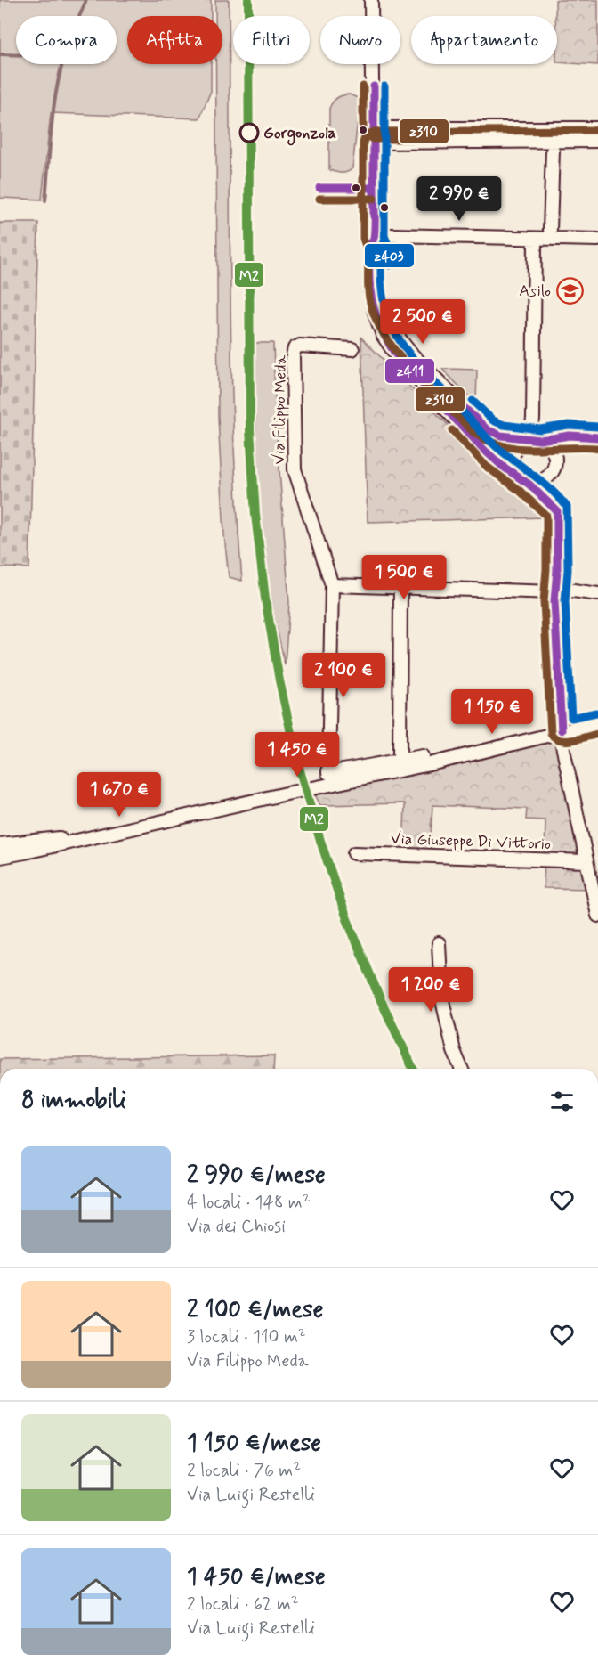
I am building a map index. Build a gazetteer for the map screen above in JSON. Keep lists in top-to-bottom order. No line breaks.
{"streets":{"street":["Via Filippo Meda","Via Giuseppe Di Vittorio"]},"places":{"other":["Gorgonzola"],"school or university":["Asilo"]},"lines":["transit line M2","transit line z411","transit line z310","transit line z403"],"page":{"chip":["Compra","Affitta","Filtri","Nuovo","Appartamento"],"price":["2 990 €","2 500 €","1 500 €","2 100 €","1 150 €","1 450 €","1 670 €","1 200 €"],"heading":"8 immobili","list":[{"name":"2 990 €/mese","note":"4 locali · 148 m² · Via dei Chiosi"},{"name":"2 100 €/mese","note":"3 locali · 110 m² · Via Filippo Meda"},{"name":"1 150 €/mese","note":"2 locali · 76 m² · Via Luigi Restelli"},{"name":"1 450 €/mese","note":"2 locali · 62 m² · Via Luigi Restelli"}]}}
